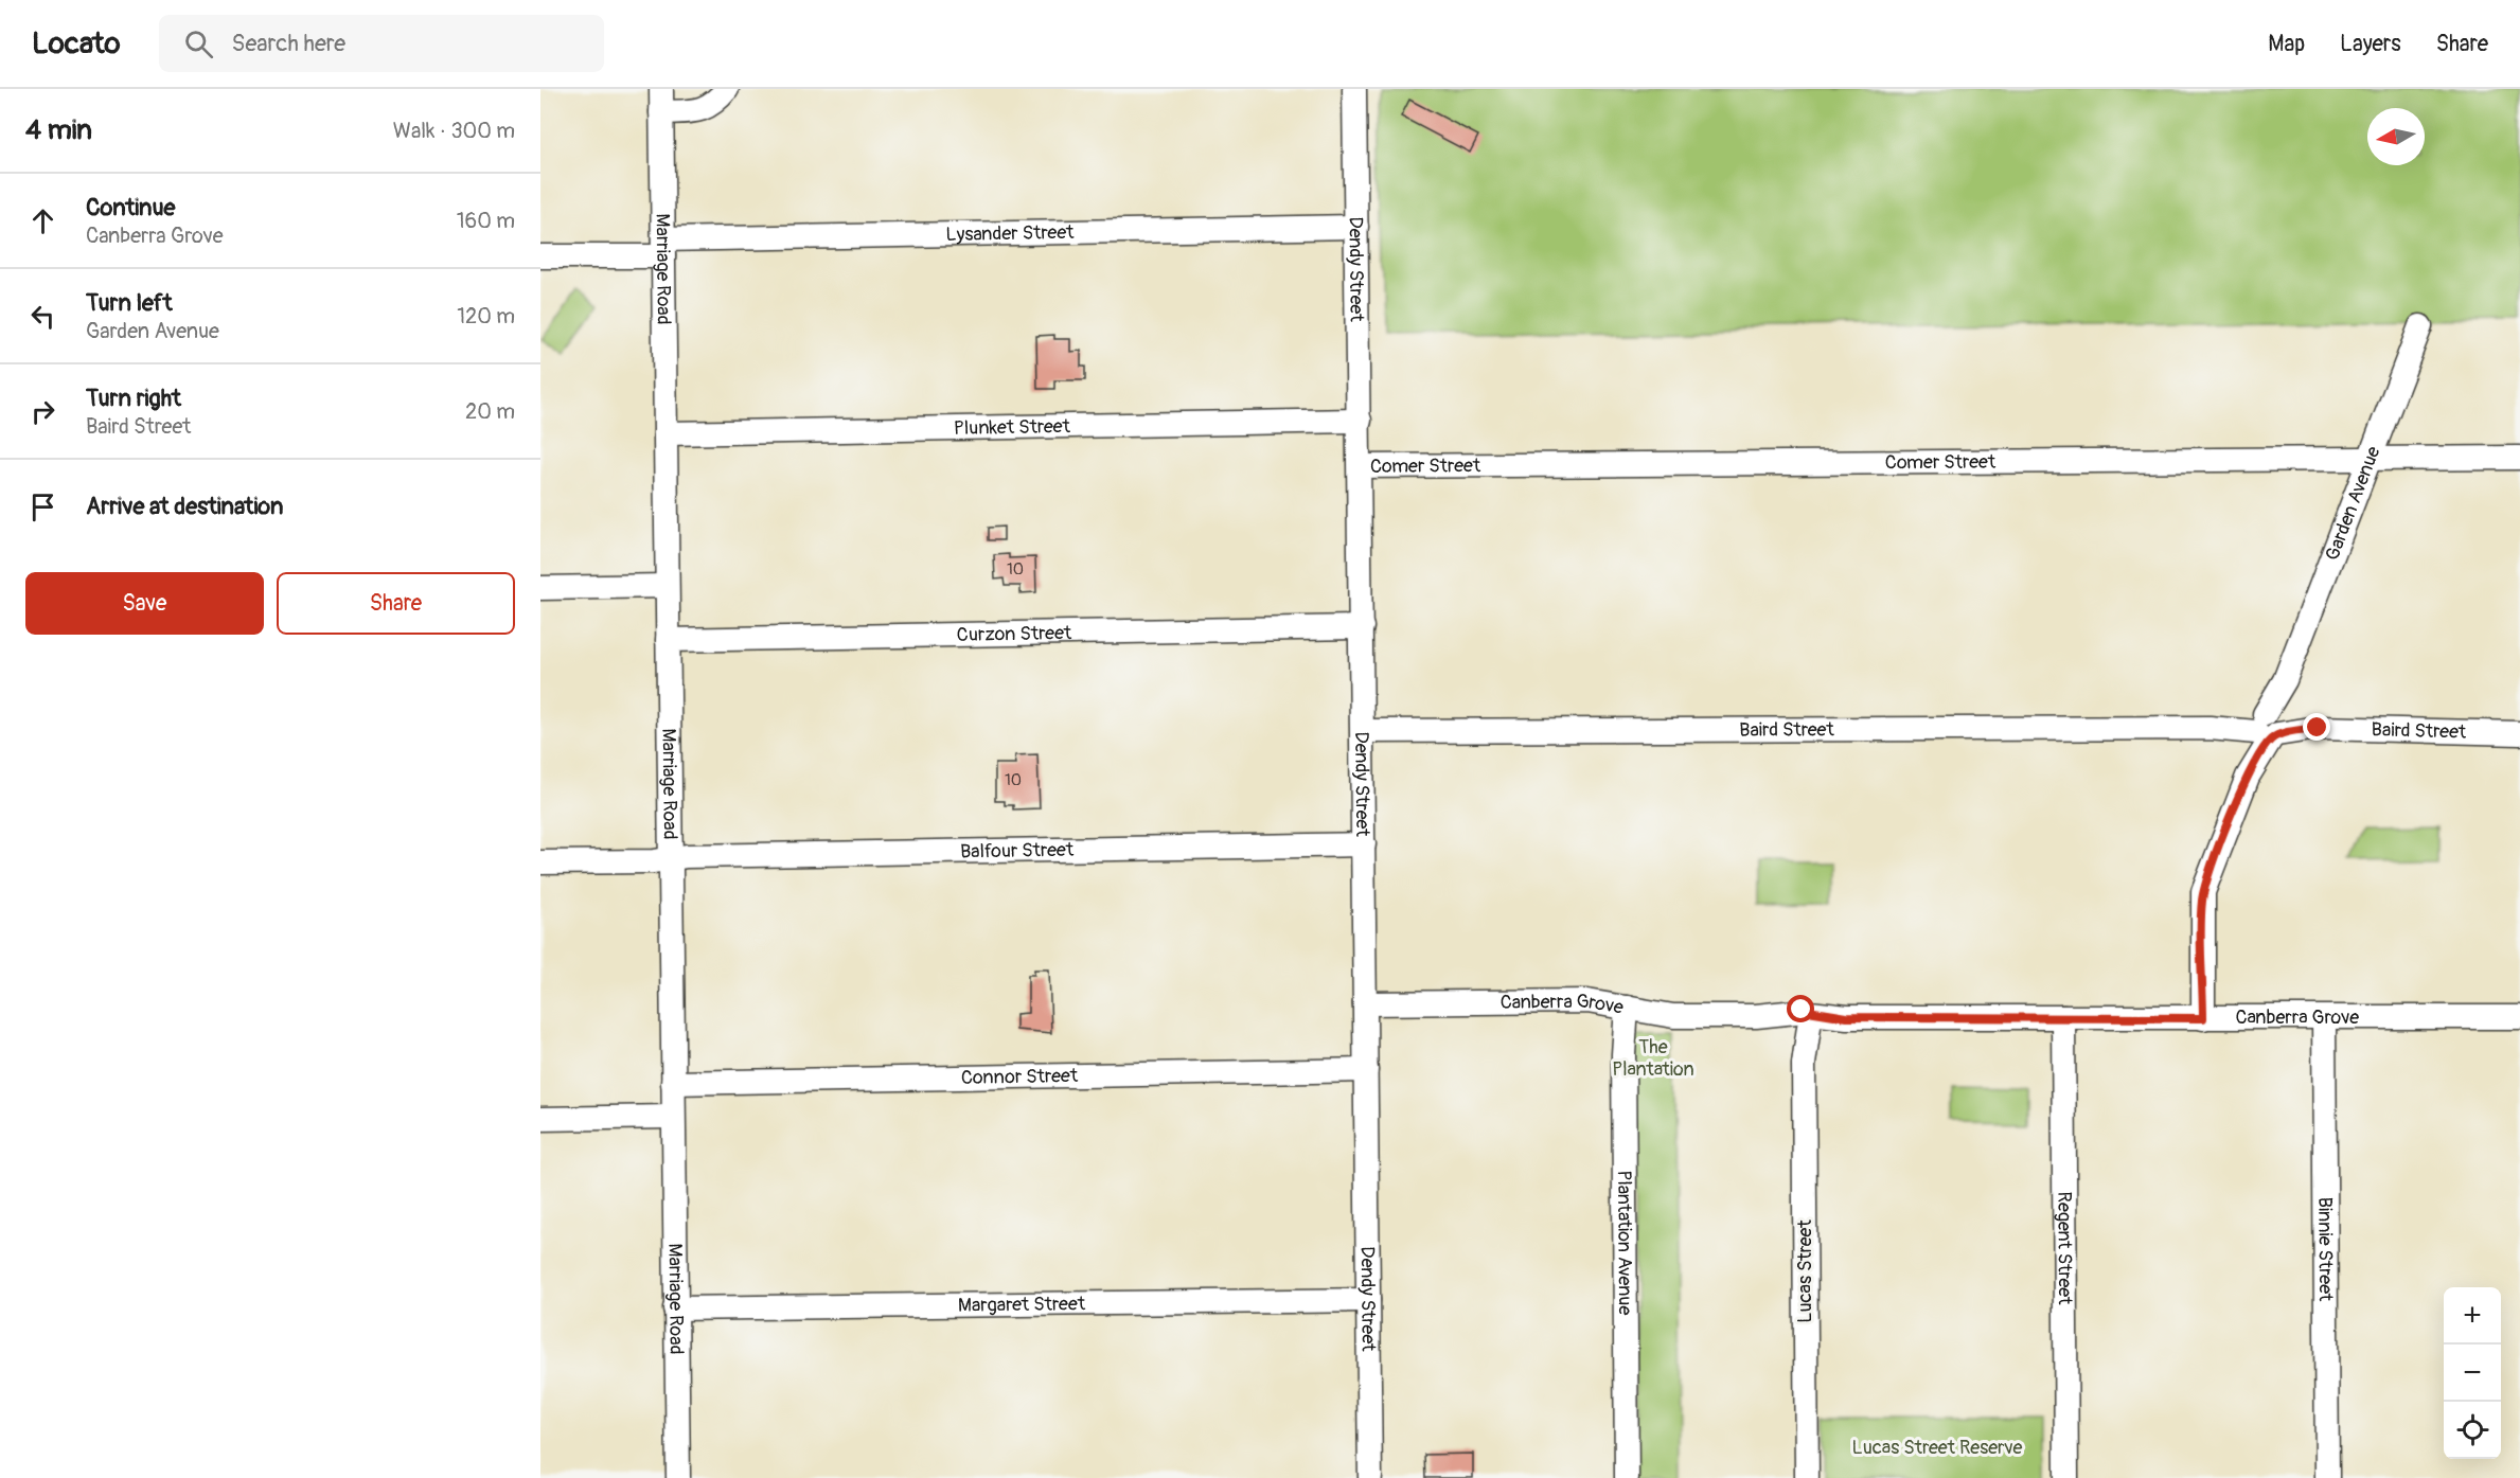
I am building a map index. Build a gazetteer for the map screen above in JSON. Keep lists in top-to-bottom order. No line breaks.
{"streets":{"street":["Lysander Street","Marriage Road","Dendy Street","Plunket Street","Comer Street","Garden Avenue","Curzon Street","Baird Street","Balfour Street","Canberra Grove","Connor Street","Plantation Avenue","Regent Street","Binnie Street","Lucas Street","Margaret Street"]},"crossings":[["Lysander Street","Marriage Road"],["Lysander Street","Dendy Street"],["Marriage Road","Plunket Street"],["Marriage Road","Curzon Street"],["Marriage Road","Balfour Street"],["Marriage Road","Connor Street"],["Marriage Road","Margaret Street"],["Dendy Street","Plunket Street"],["Dendy Street","Comer Street"],["Dendy Street","Curzon Street"],["Dendy Street","Baird Street"],["Dendy Street","Balfour Street"],["Dendy Street","Canberra Grove"],["Dendy Street","Connor Street"],["Dendy Street","Margaret Street"],["Comer Street","Garden Avenue"],["Garden Avenue","Baird Street"],["Garden Avenue","Canberra Grove"],["Canberra Grove","Plantation Avenue"],["Canberra Grove","Regent Street"],["Canberra Grove","Binnie Street"],["Canberra Grove","Lucas Street"]],"parks":["The Plantation","Lucas Street Reserve"],"house_numbers":["10","10"],"north":"left","page":{"header":"Locato","search":"Search here","nav":["Map","Layers","Share"],"heading":["4 min","Walk · 300 m"],"list":[["Continue","Canberra Grove","160 m"],["Turn left","Garden Avenue","120 m"],["Turn right","Baird Street","20 m"],"Arrive at destination"],"buttons":["Save","Share"],"map_buttons":["+","−"]}}
